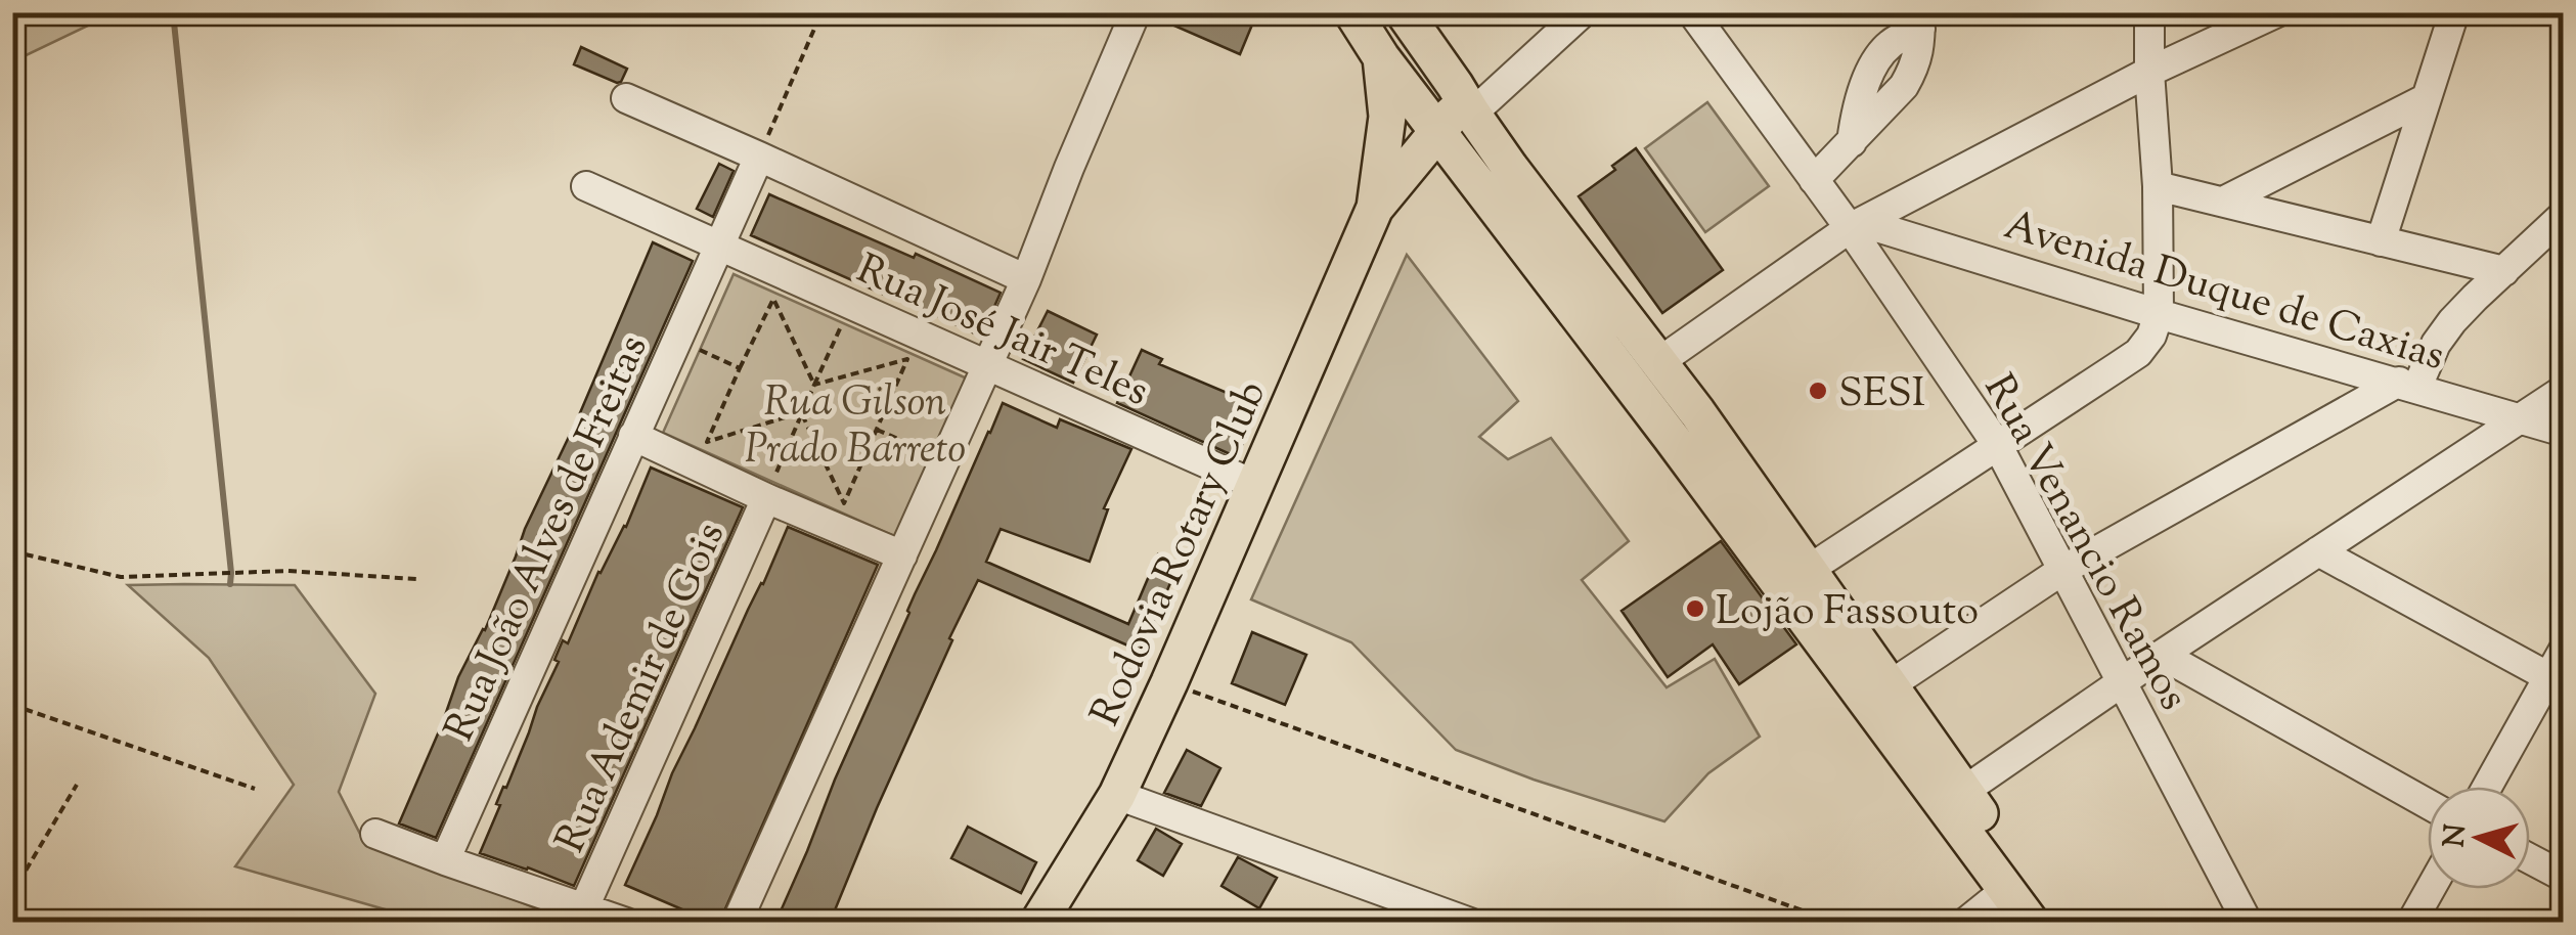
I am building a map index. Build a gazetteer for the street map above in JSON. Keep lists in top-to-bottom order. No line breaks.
{"streets":{"main road":["Rodovia Rotary Club"],"street":["Avenida Duque de Caxias","Rua José Jair Teles","Rua João Alves de Freitas","Rua Venancio Ramos","Rua Ademir de Gois"]},"crossings":[["Avenida Duque de Caxias","Rua Venancio Ramos"],["Rua José Jair Teles","Rua João Alves de Freitas"],["Rua José Jair Teles","Rodovia Rotary Club"]],"parks":["Rua Gilson Prado Barreto"],"places":["SESI","Lojão Fassouto"],"north":"left"}
